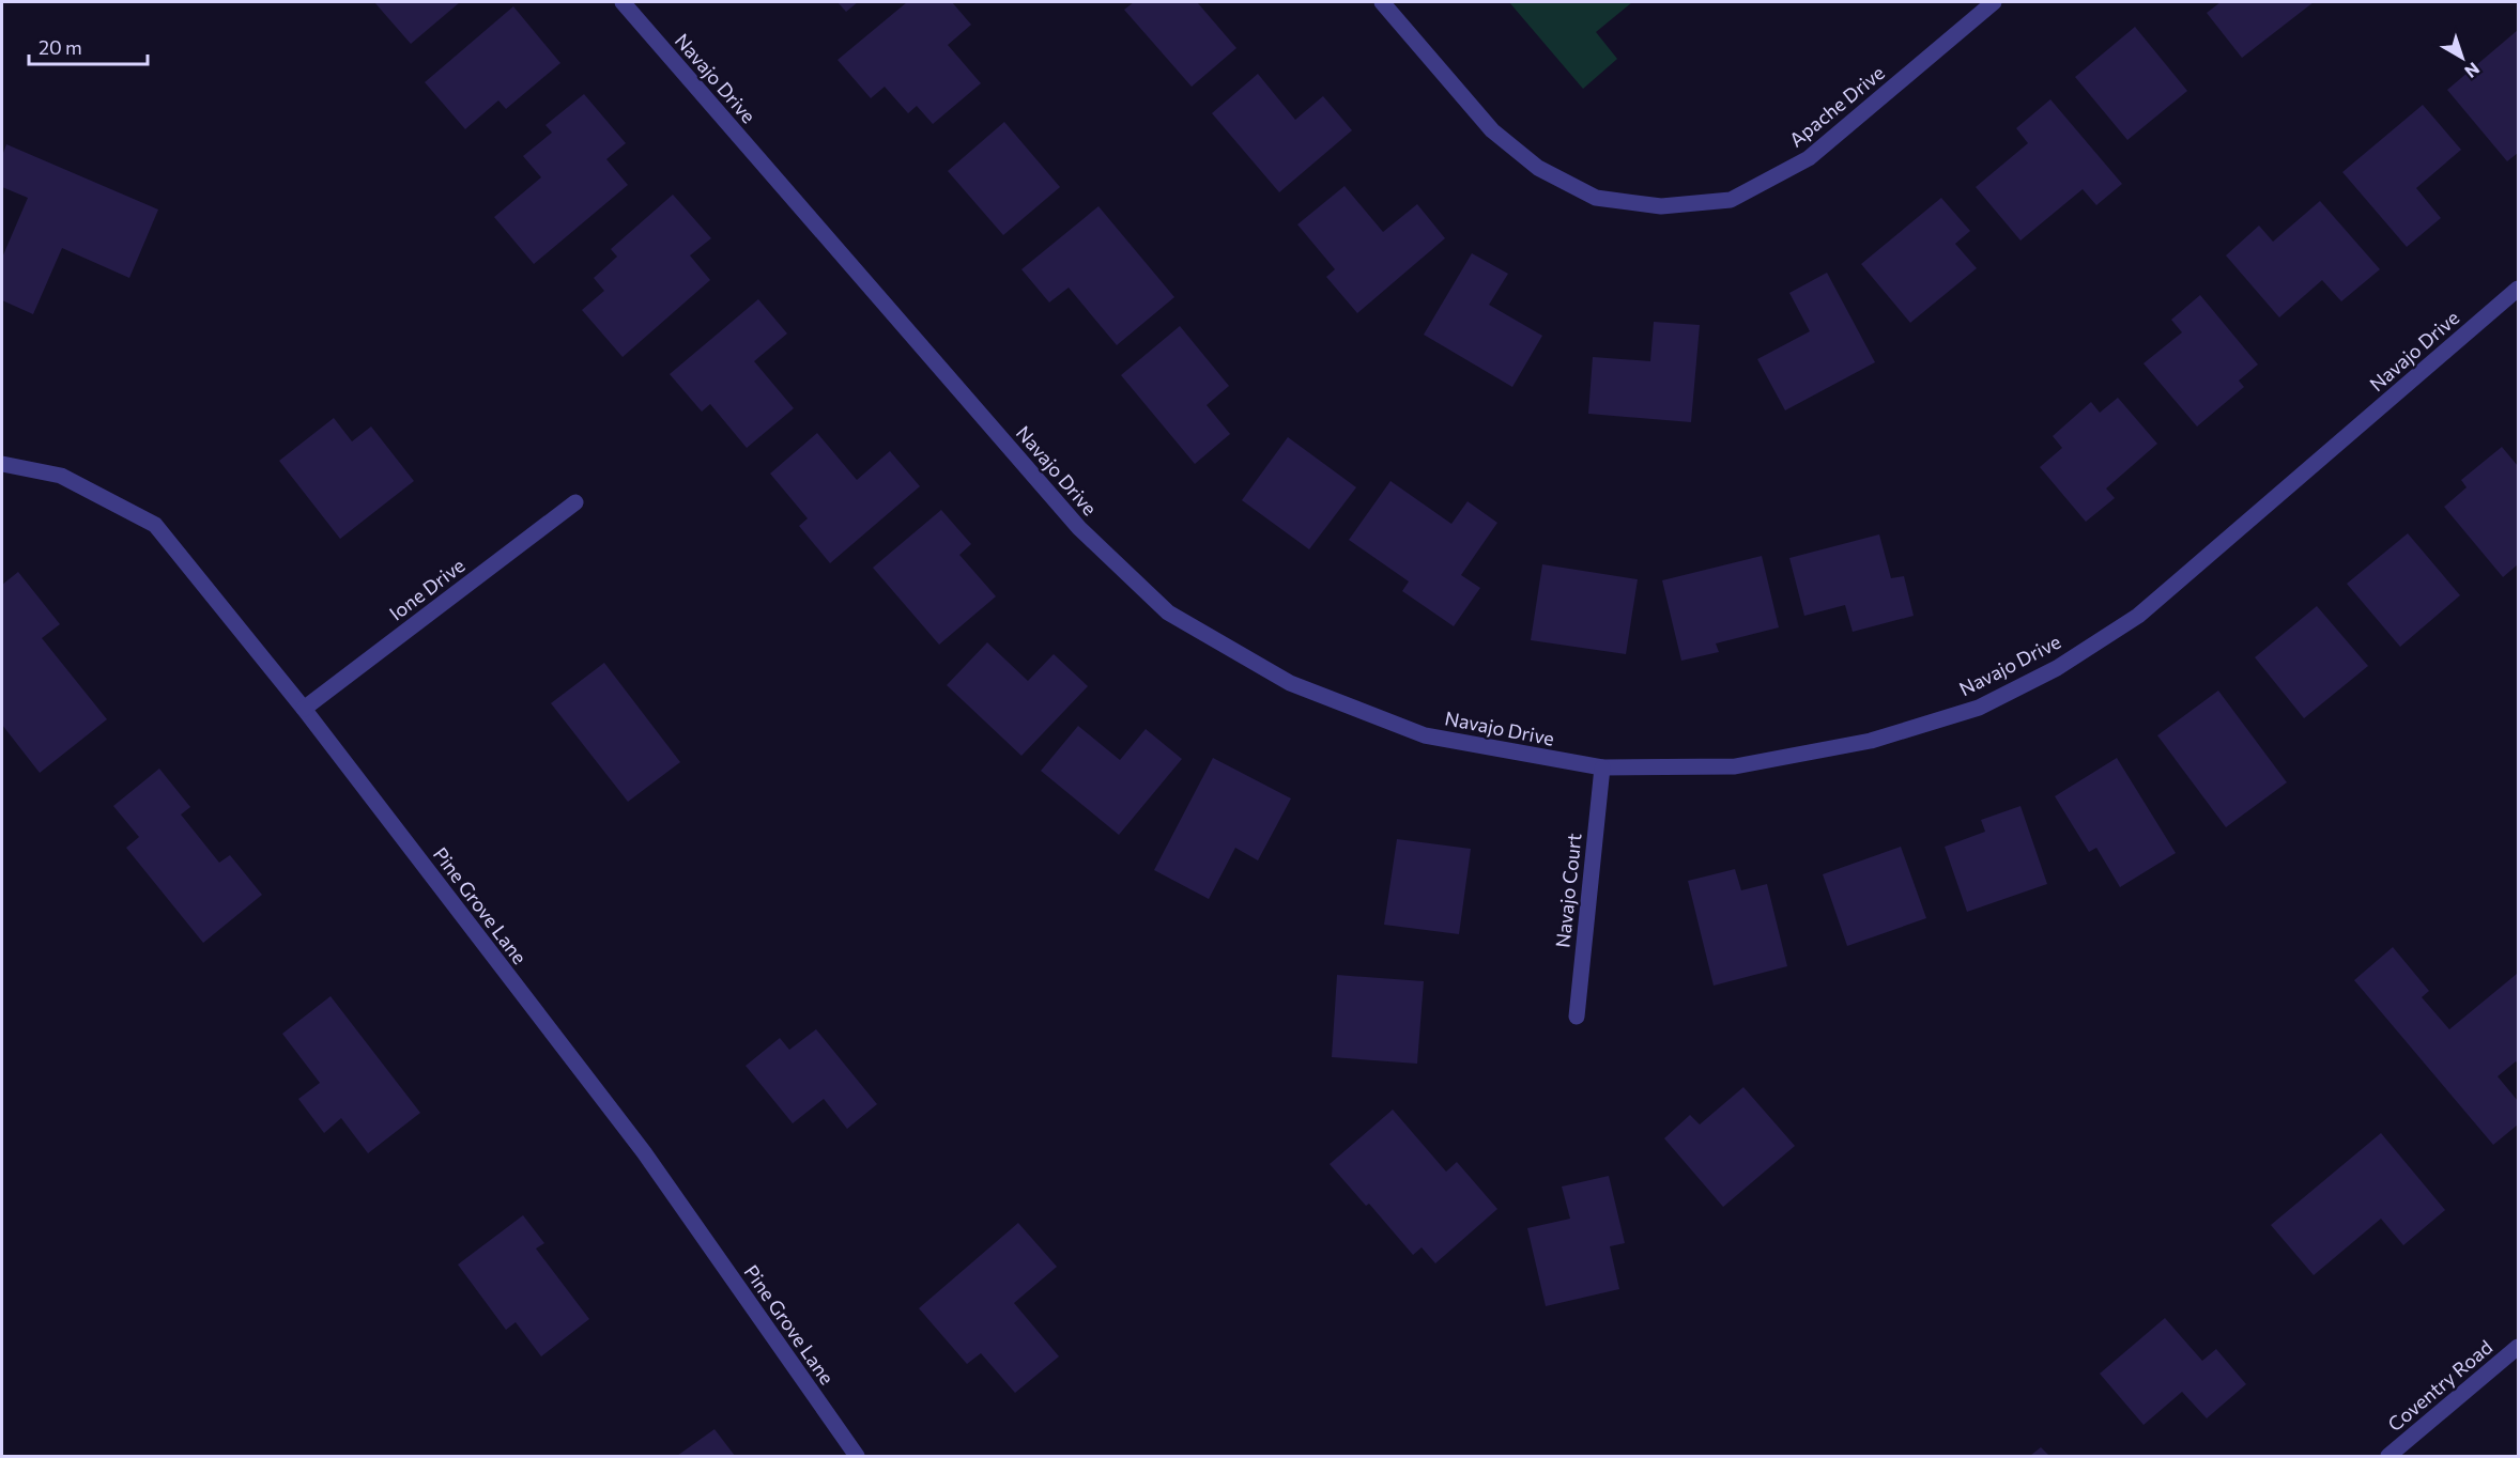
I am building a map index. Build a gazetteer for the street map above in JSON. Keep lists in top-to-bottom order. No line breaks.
{"streets":{"street":["Navajo Drive","Apache Drive","Ione Drive","Navajo Court","Pine Grove Lane","Coventry Road"]},"crossings":[["Navajo Drive","Navajo Court"],["Ione Drive","Pine Grove Lane"]],"scale_bar":"20 m","north":"bottom right"}
